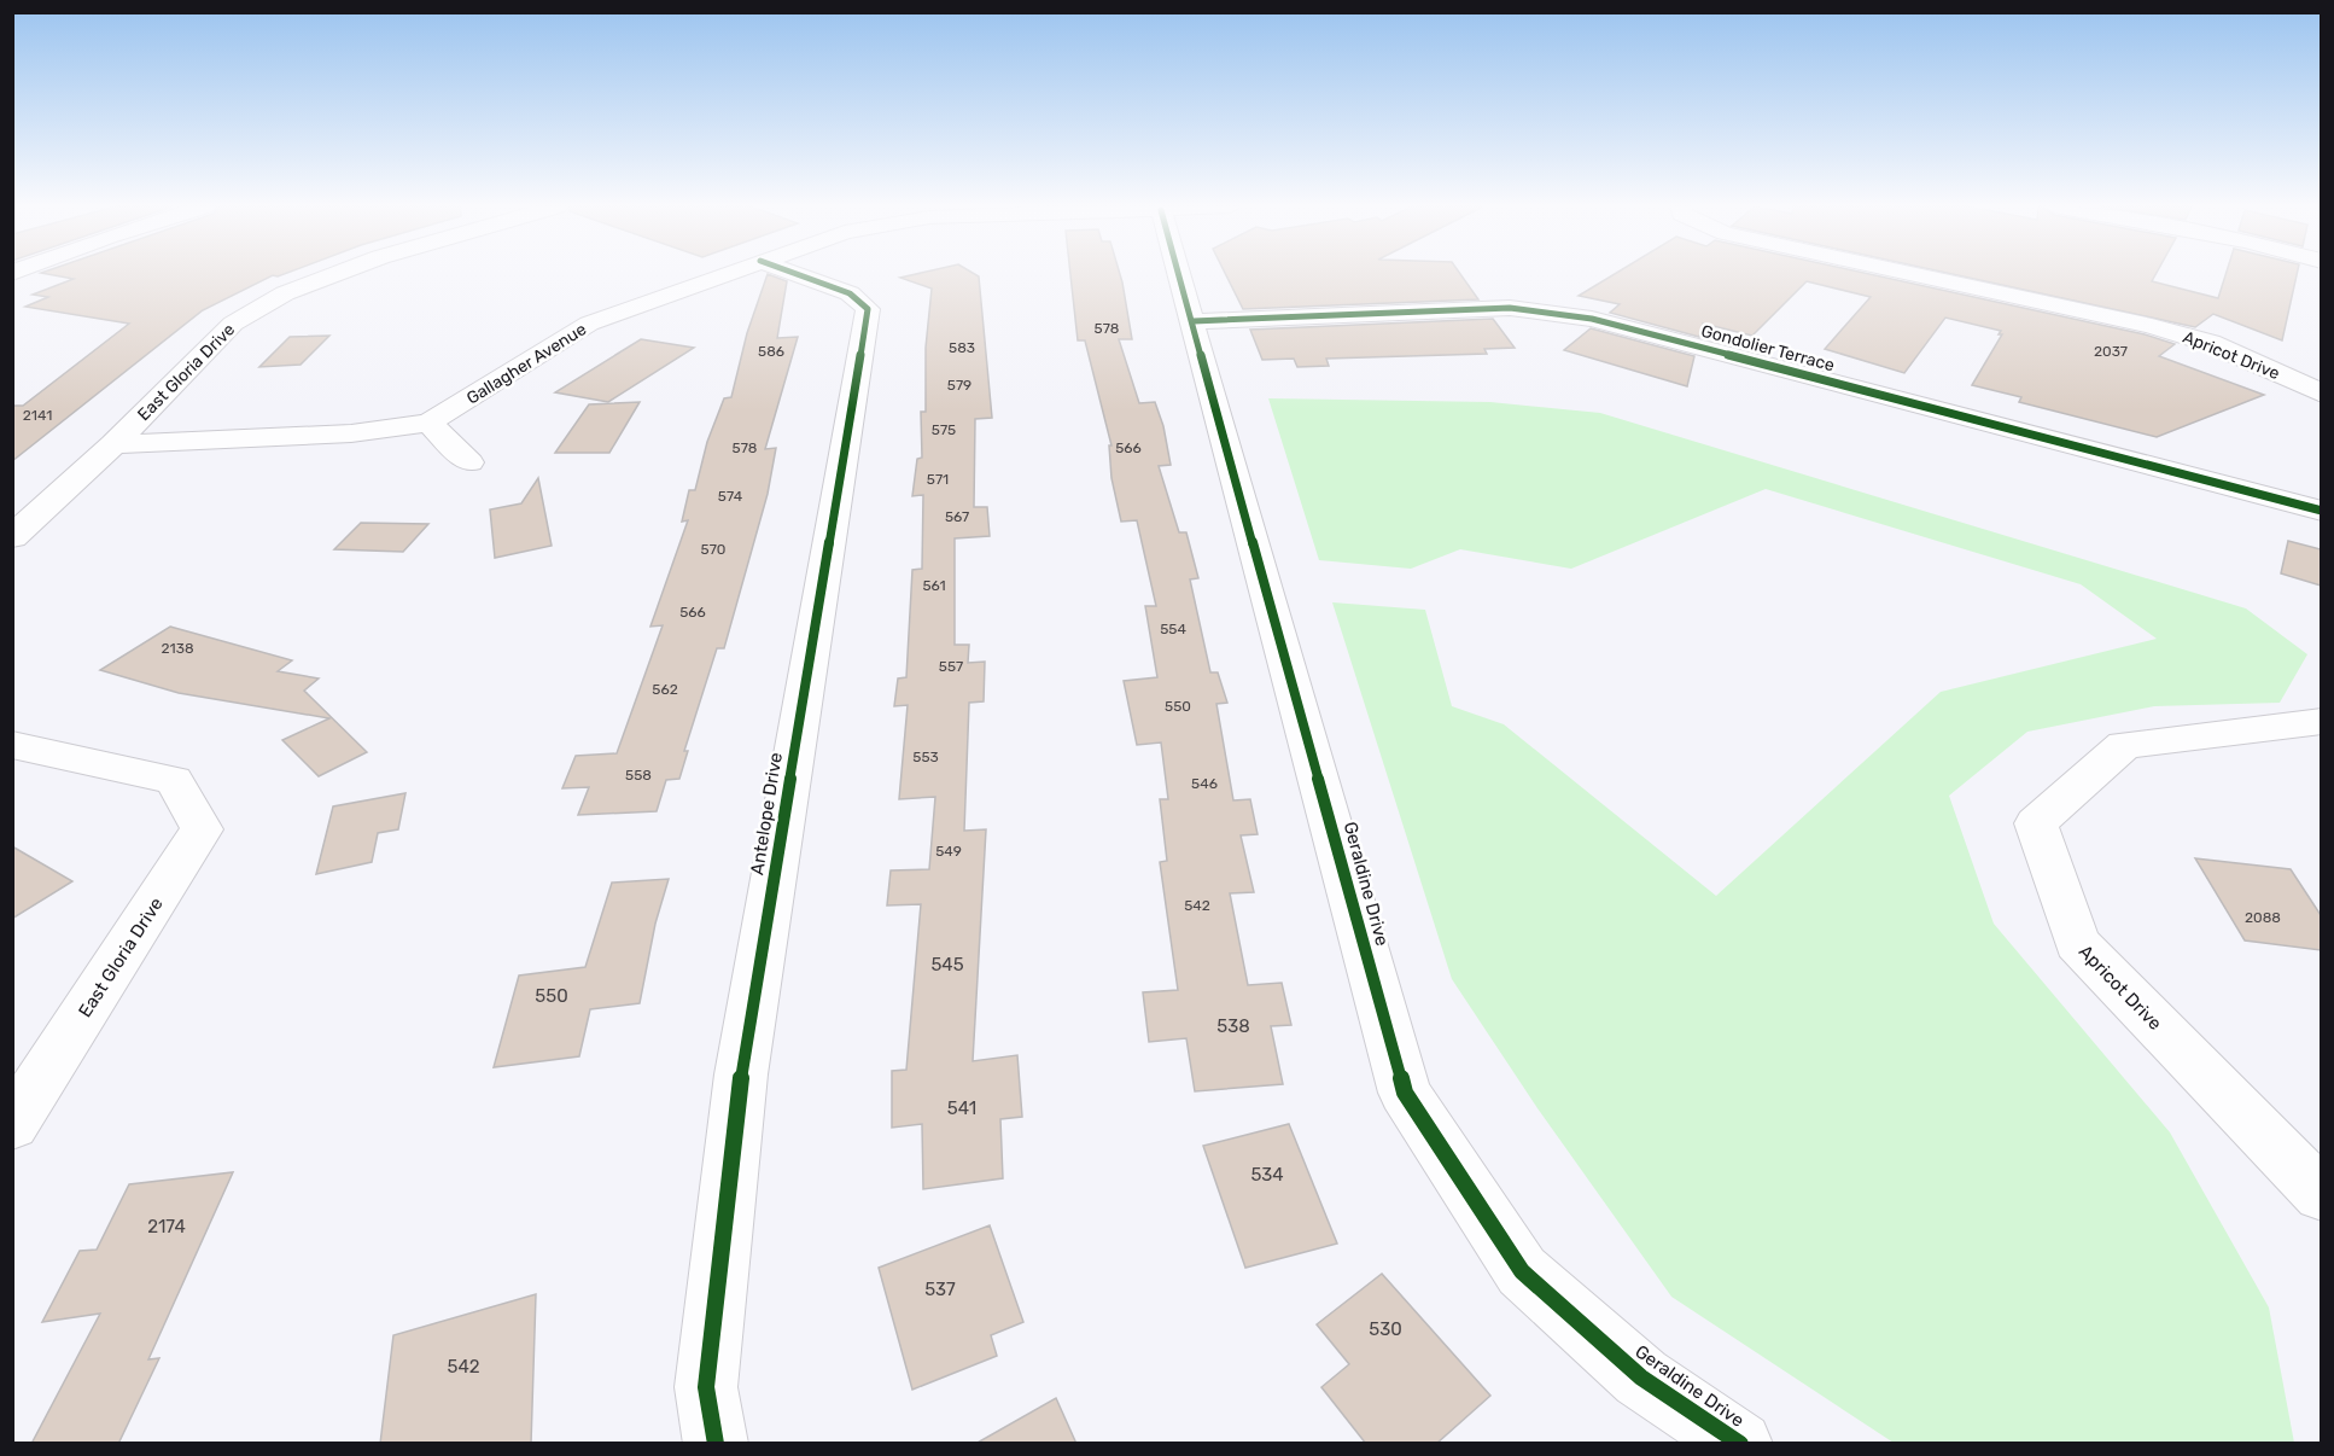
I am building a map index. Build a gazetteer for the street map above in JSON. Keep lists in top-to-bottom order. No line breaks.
{"streets":{"street":["Gondolier Terrace","Apricot Drive","Gallagher Avenue","East Gloria Drive","Antelope Drive","Geraldine Drive"]},"crossings":[["Gondolier Terrace","Geraldine Drive"],["Gallagher Avenue","East Gloria Drive"]],"house_numbers":["578","583","586","2037","579","2141","575","578","566","571","574","567","570","561","566","554","2138","557","562","550","553","558","546","549","542","2088","545","550","538","541","534","2174","537","530","542"]}
